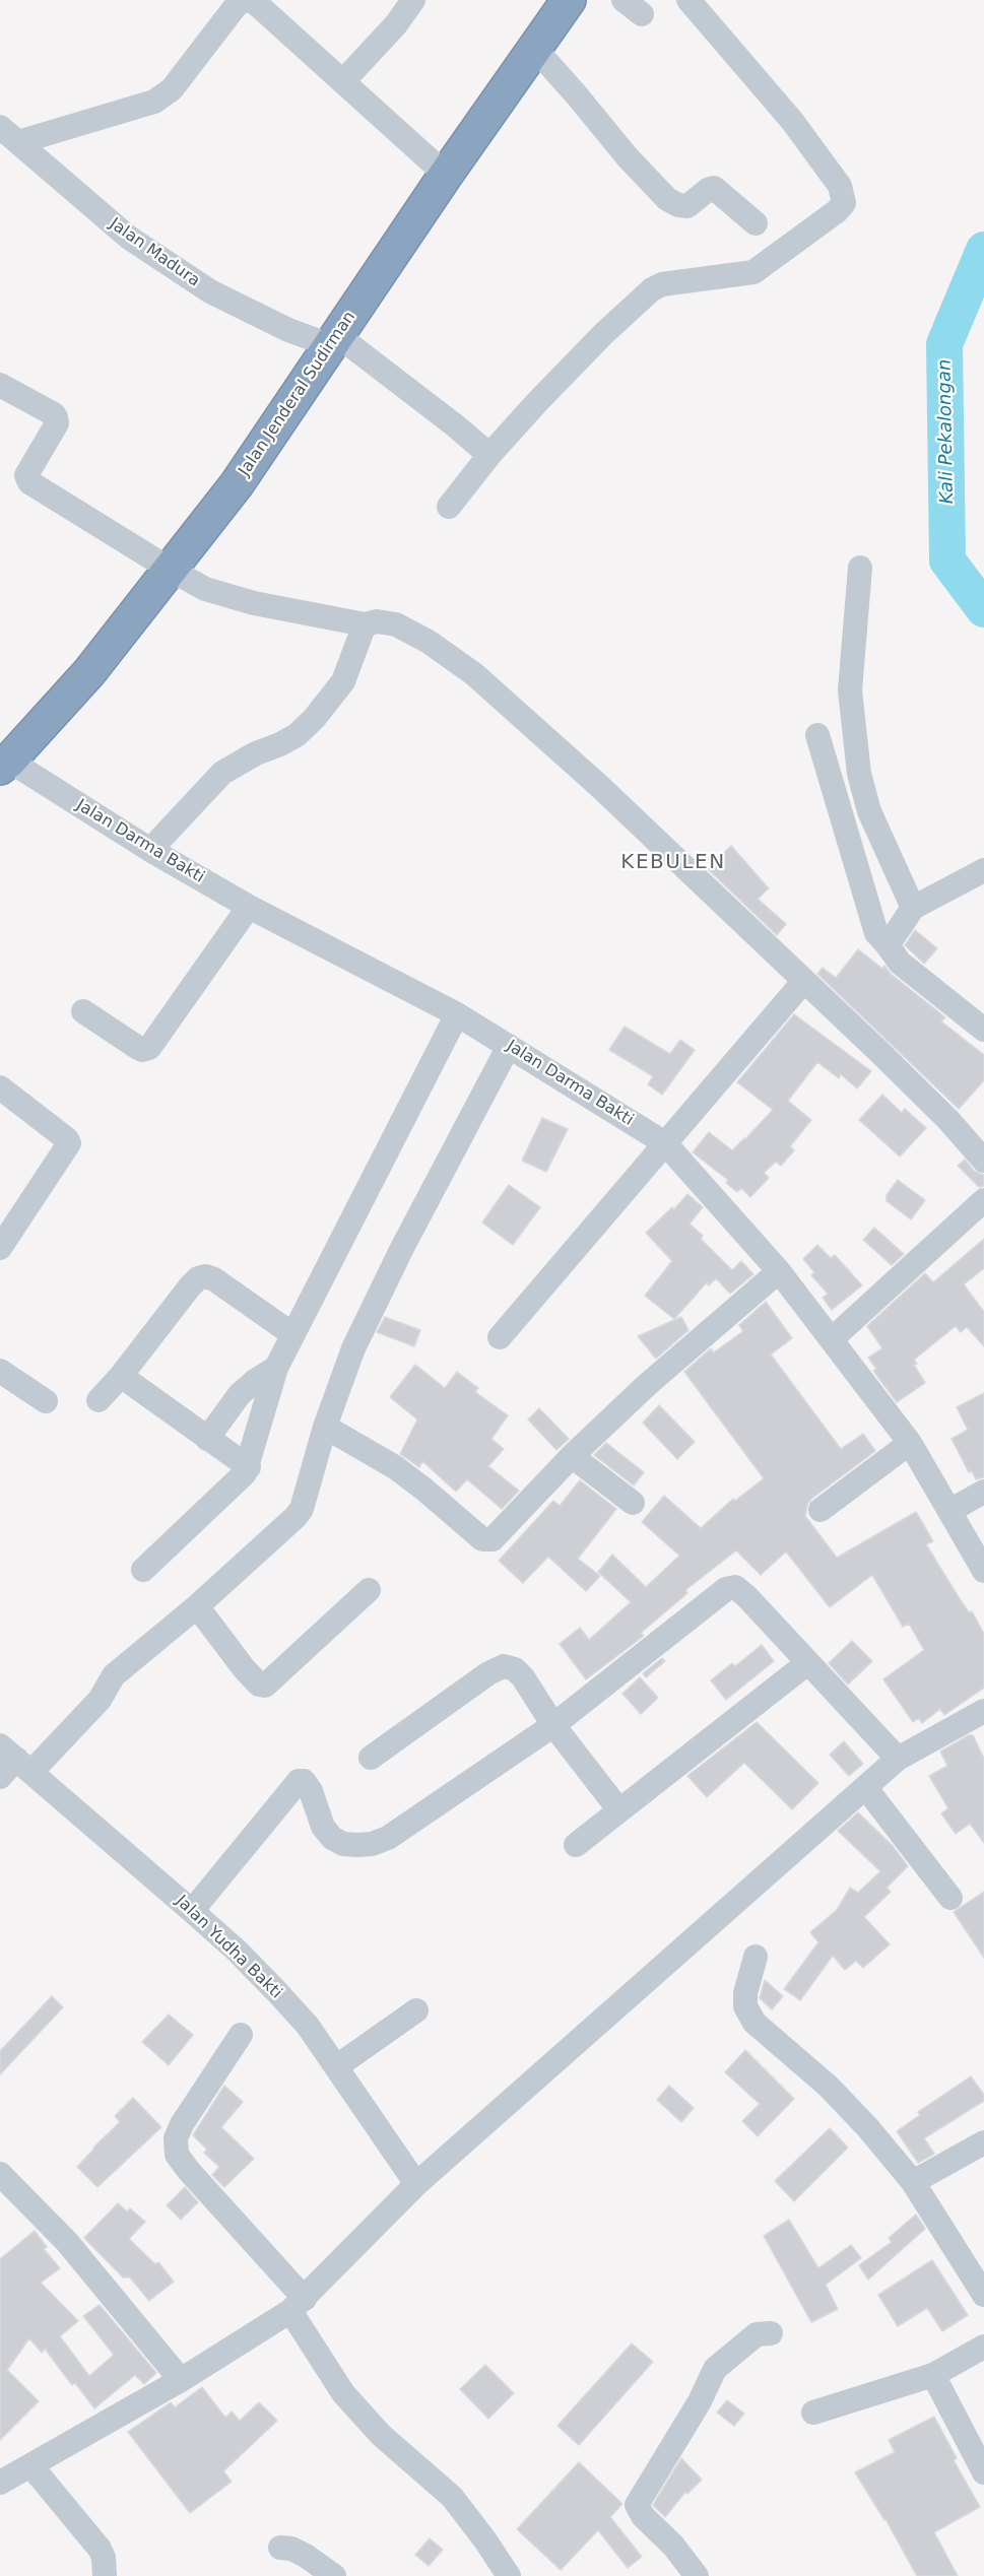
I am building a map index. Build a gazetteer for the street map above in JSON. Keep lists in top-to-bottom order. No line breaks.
{"streets":{"highway":["Jalan Jenderal Sudirman"],"street":["Jalan Madura","Jalan Darma Bakti","Jalan Yudha Bakti"]},"crossings":[["Jalan Madura","Jalan Jenderal Sudirman"],["Jalan Jenderal Sudirman","Jalan Darma Bakti"]],"districts":["KEBULEN"],"water":["Kali Pekalongan"]}
